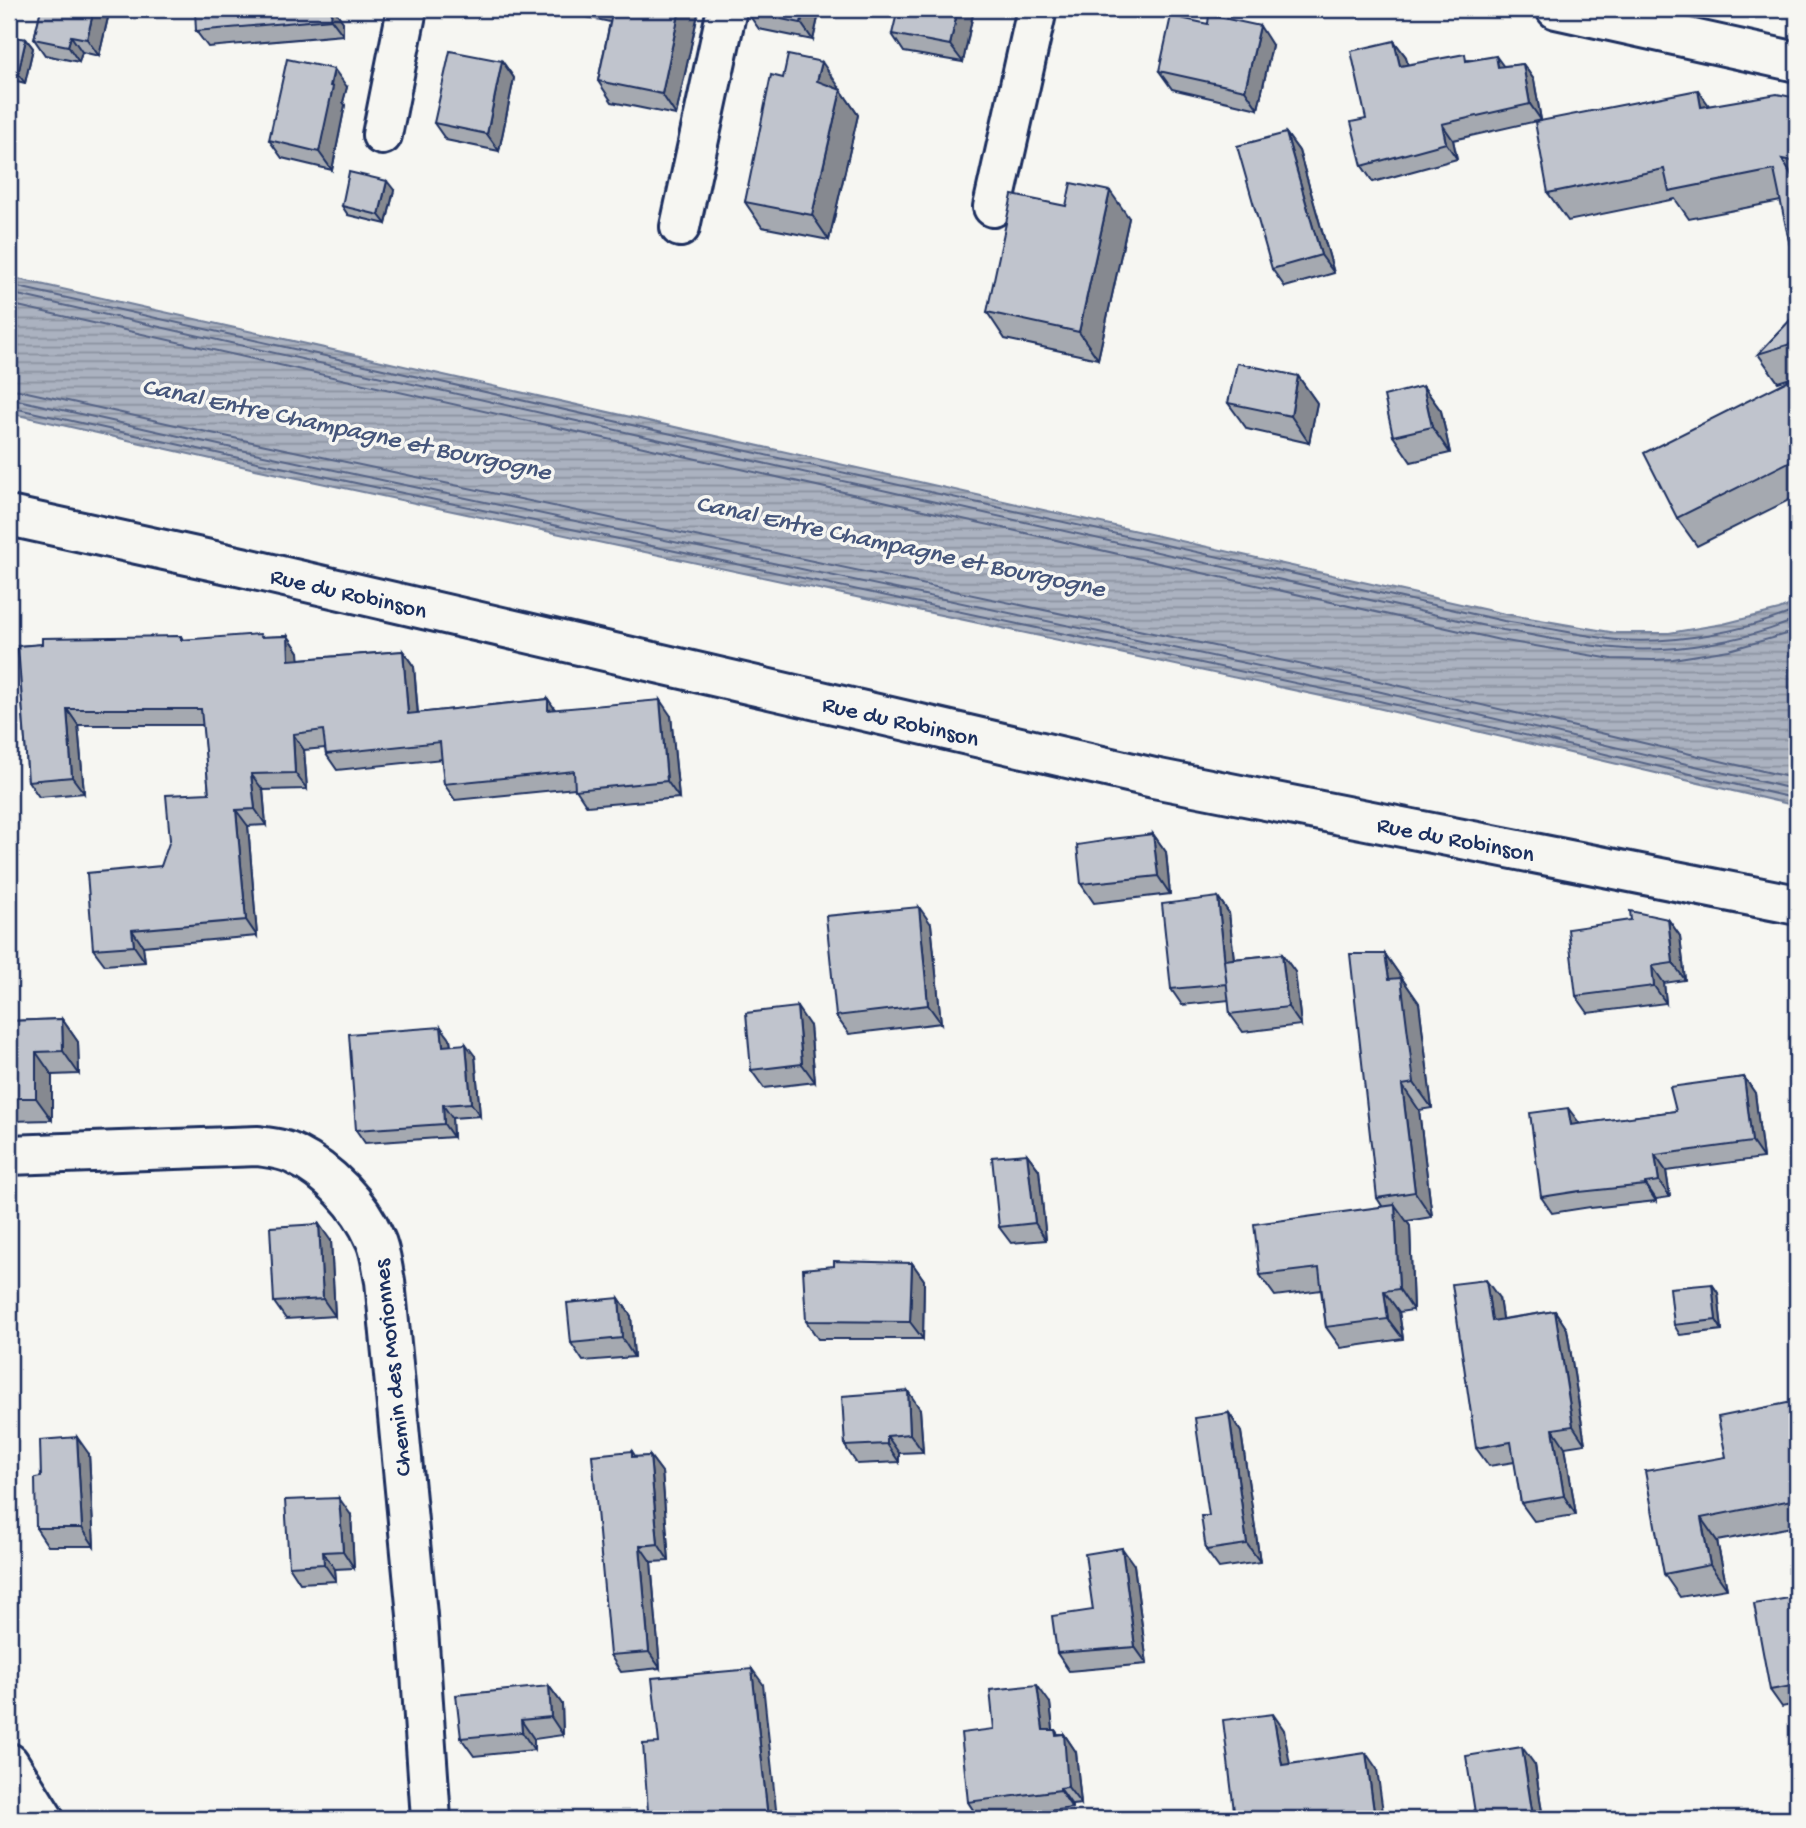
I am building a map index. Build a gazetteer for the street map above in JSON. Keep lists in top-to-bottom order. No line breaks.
{"streets":{"main road":["Rue du Robinson","Chemin des Morionnes"]},"water":["Canal Entre Champagne et Bourgogne"]}
